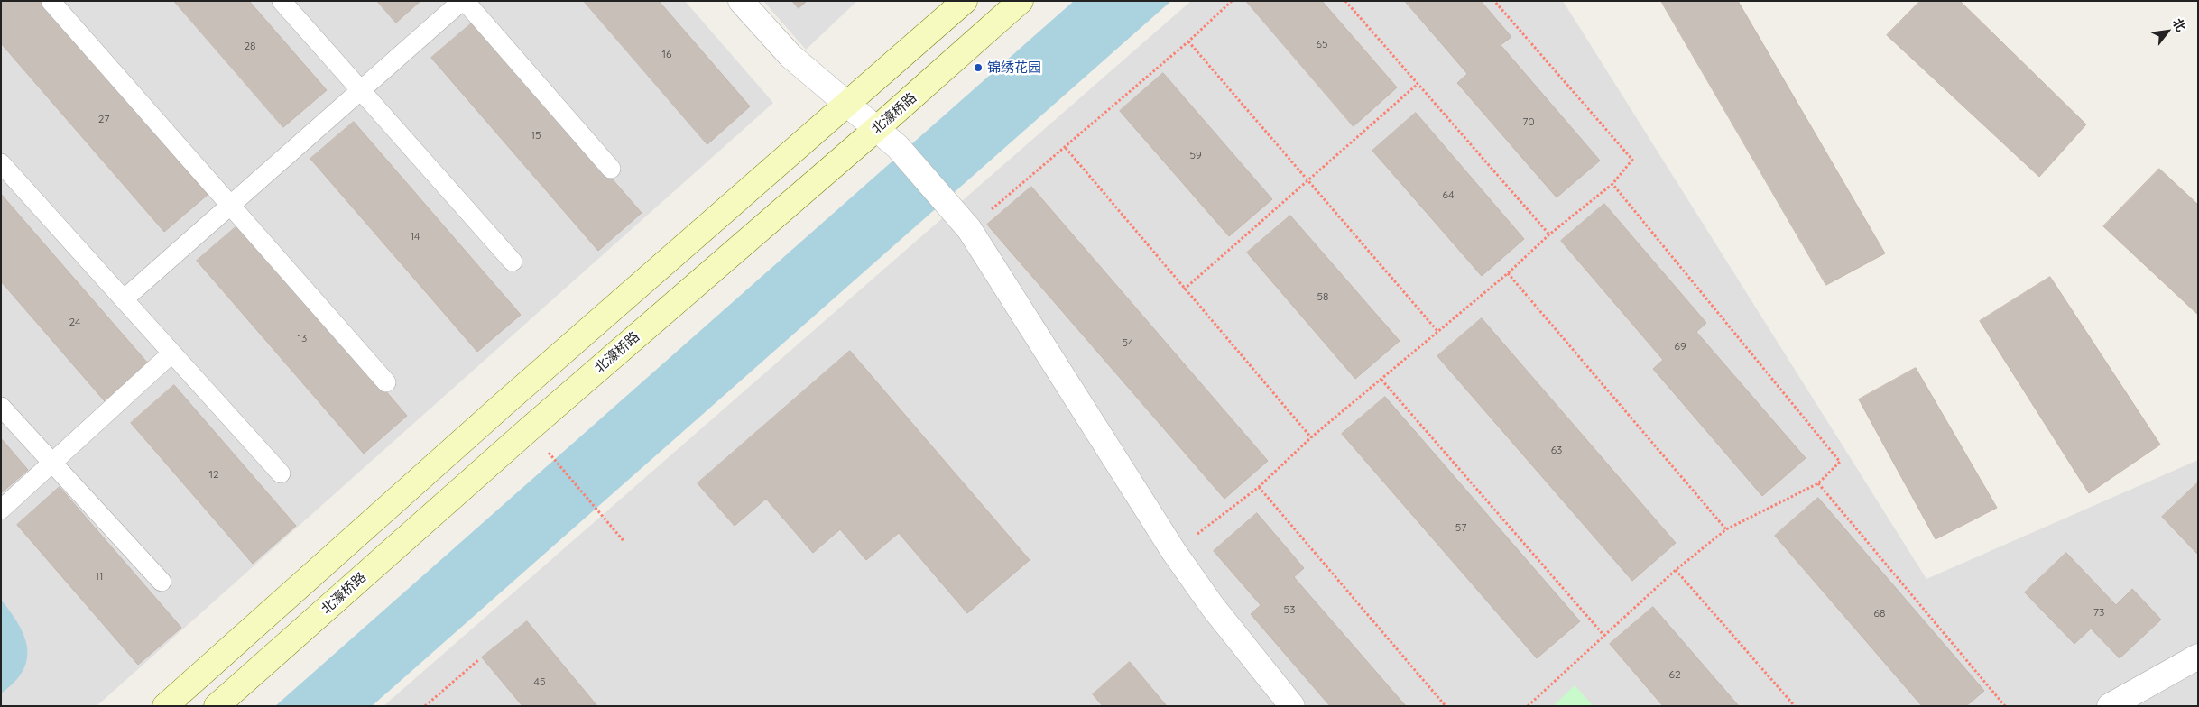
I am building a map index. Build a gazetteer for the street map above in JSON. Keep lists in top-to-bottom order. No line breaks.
{"streets":{"main road":["北濠桥路"]},"places":["锦绣花园"],"house_numbers":["65","28","16","27","70","15","59","64","14","58","24","13","54","69","63","12","57","11","53","73","68","62","45"],"north":"top right"}
